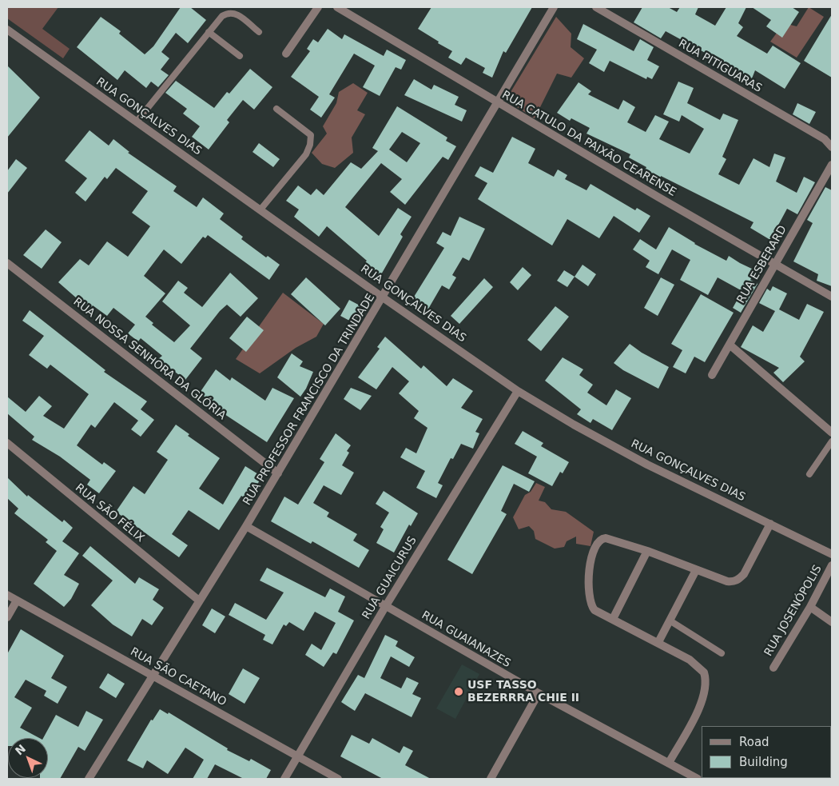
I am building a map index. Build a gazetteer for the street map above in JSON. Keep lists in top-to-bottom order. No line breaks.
{"streets":{"street":["RUA PITIGUARAS","RUA GONÇALVES DIAS","RUA CATULO DA PAIXÃO CEARENSE","RUA ESBERARD","RUA NOSSA SENHORA DA GLÓRIA","RUA PROFESSOR FRANCISCO DA TRINDADE","RUA SÃO FÉLIX","RUA GUAICURUS","RUA JOSENÓPOLIS","RUA GUAIANAZES","RUA SÃO CAETANO"]},"crossings":[["RUA GONÇALVES DIAS","RUA PROFESSOR FRANCISCO DA TRINDADE"],["RUA GONÇALVES DIAS","RUA GUAICURUS"],["RUA CATULO DA PAIXÃO CEARENSE","RUA ESBERARD"],["RUA CATULO DA PAIXÃO CEARENSE","RUA PROFESSOR FRANCISCO DA TRINDADE"],["RUA NOSSA SENHORA DA GLÓRIA","RUA PROFESSOR FRANCISCO DA TRINDADE"],["RUA PROFESSOR FRANCISCO DA TRINDADE","RUA SÃO FÉLIX"],["RUA PROFESSOR FRANCISCO DA TRINDADE","RUA GUAIANAZES"],["RUA PROFESSOR FRANCISCO DA TRINDADE","RUA SÃO CAETANO"],["RUA GUAICURUS","RUA GUAIANAZES"],["RUA GUAICURUS","RUA SÃO CAETANO"]],"places":["USF TASSO BEZERRRA CHIE II"],"legend":["Road","Building"],"north":"top left"}
